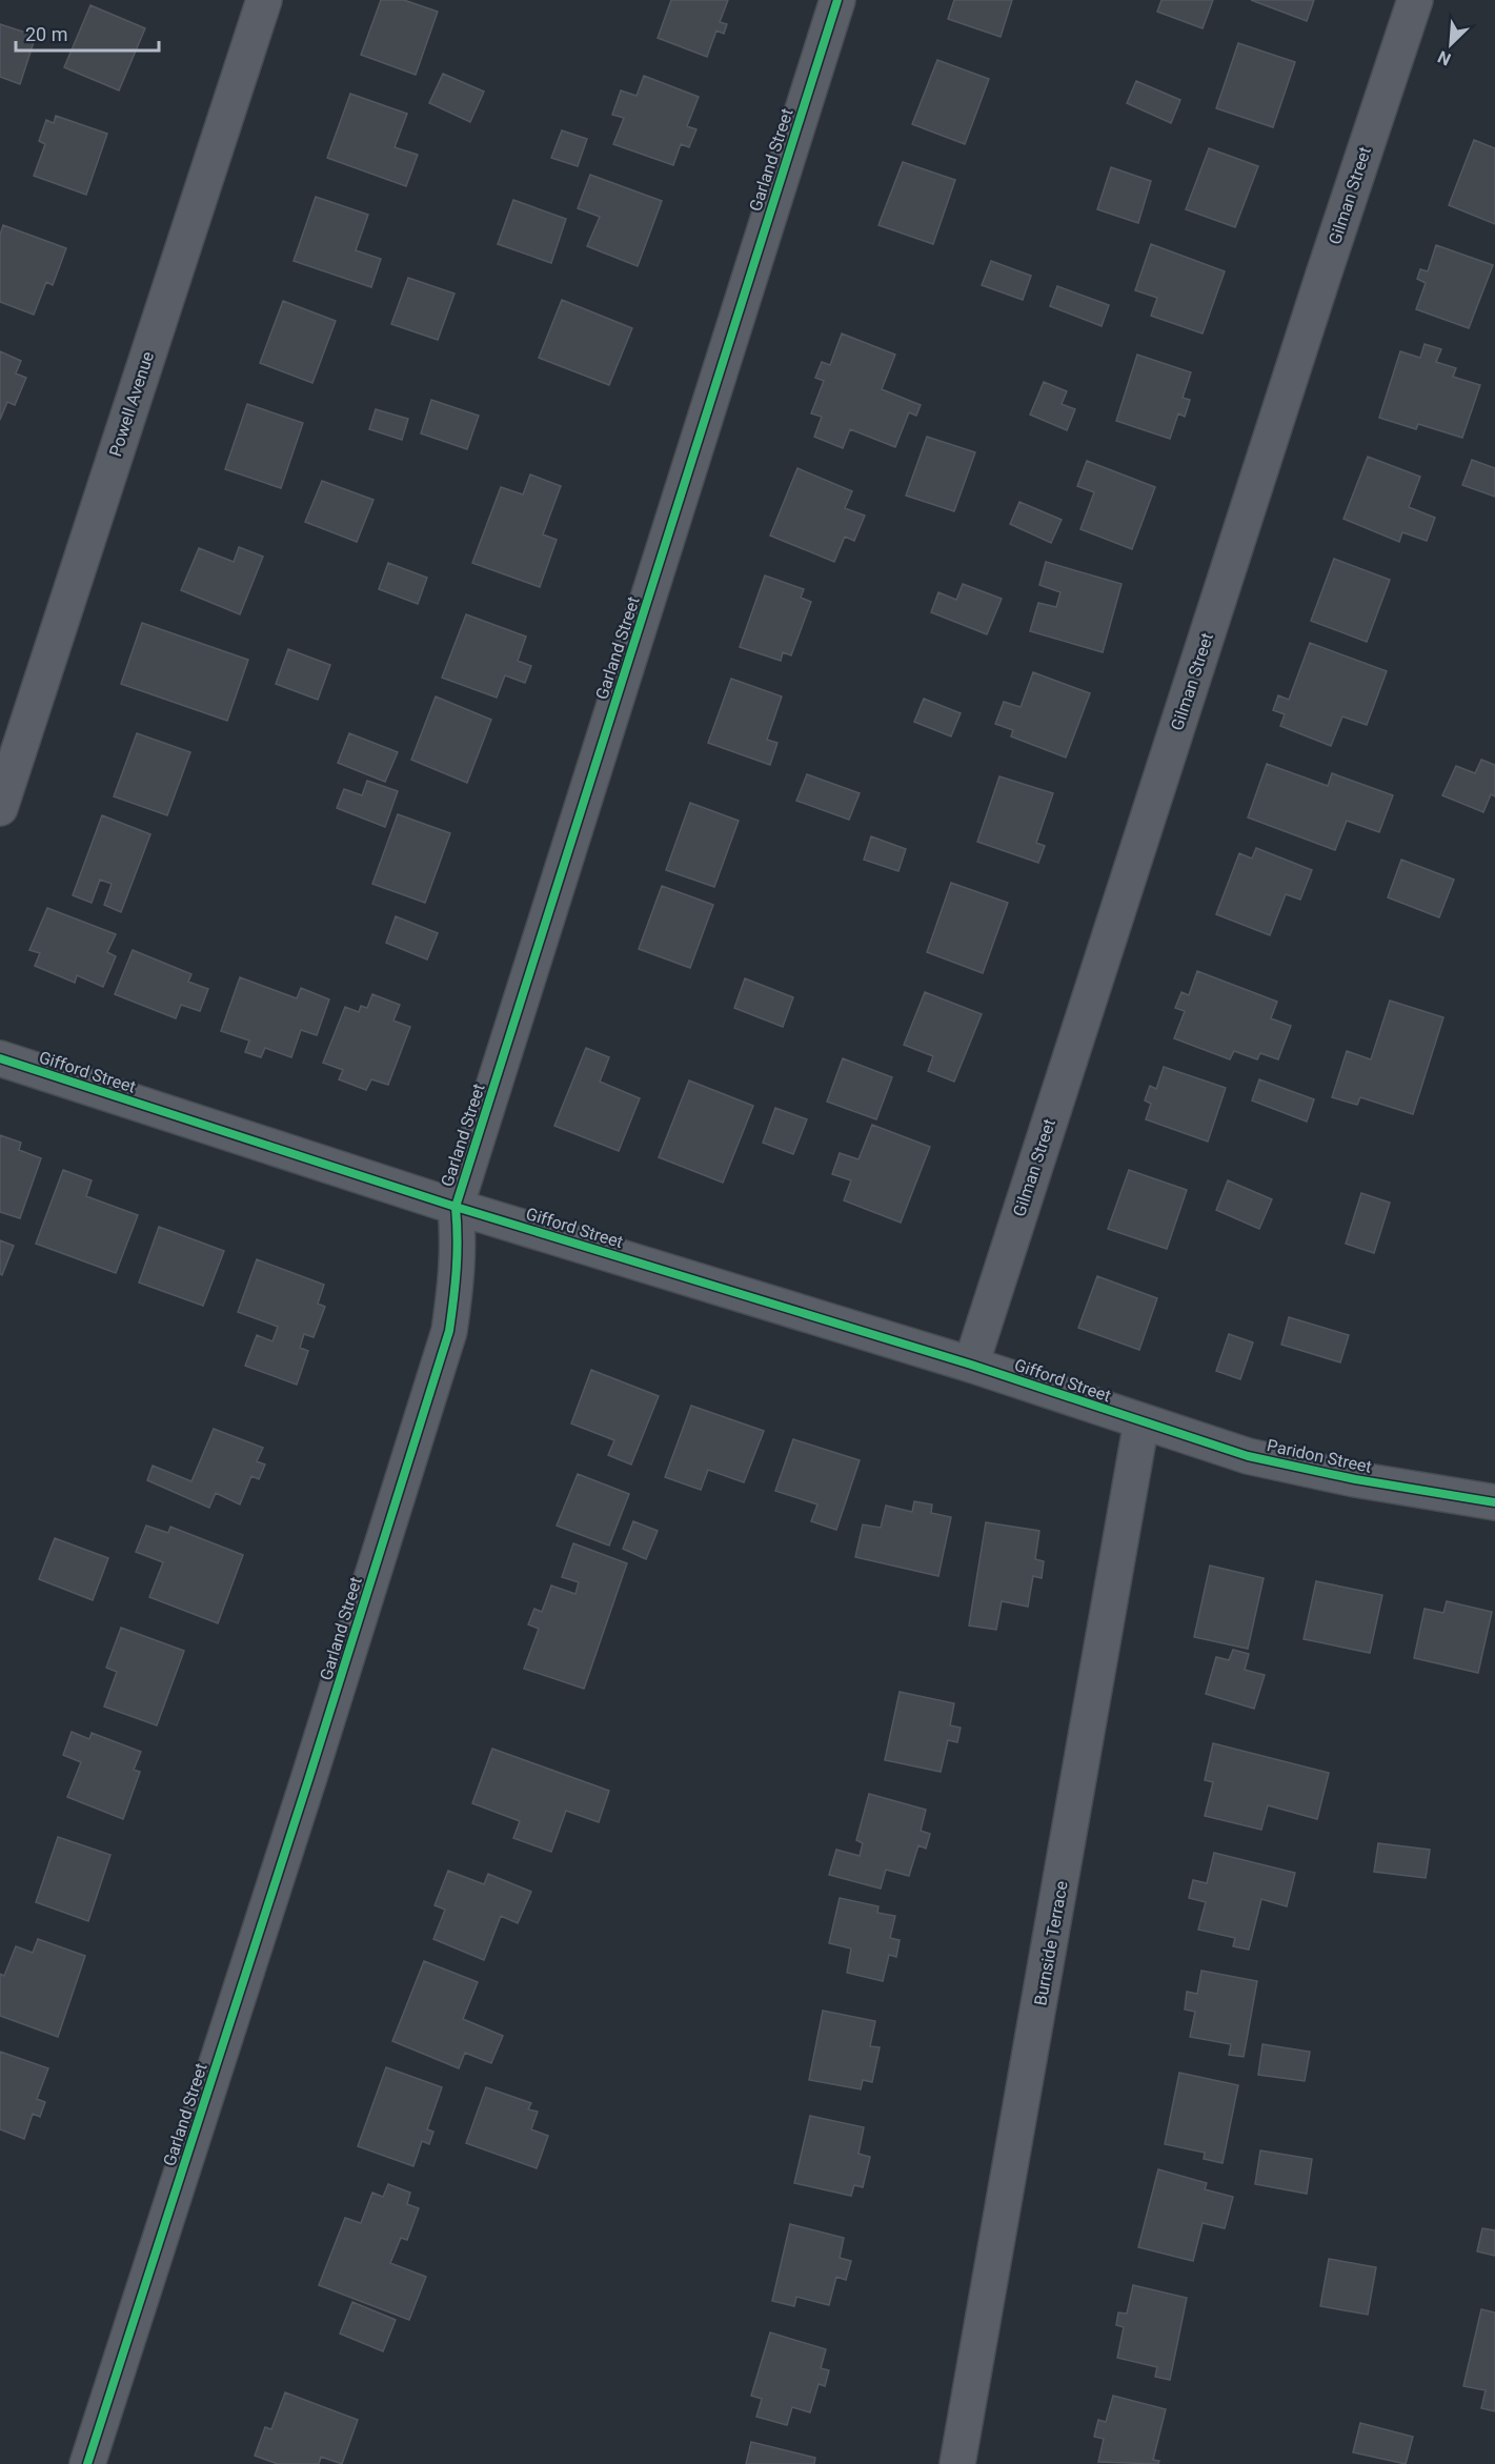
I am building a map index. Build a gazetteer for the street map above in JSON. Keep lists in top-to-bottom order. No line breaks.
{"streets":{"street":["Garland Street","Gilman Street","Powell Avenue","Gifford Street","Paridon Street","Burnside Terrace"]},"crossings":[["Garland Street","Gifford Street"],["Gilman Street","Gifford Street"],["Gifford Street","Paridon Street"],["Gifford Street","Burnside Terrace"],["Paridon Street","Burnside Terrace"]],"scale_bar":"20 m","north":"bottom left"}
